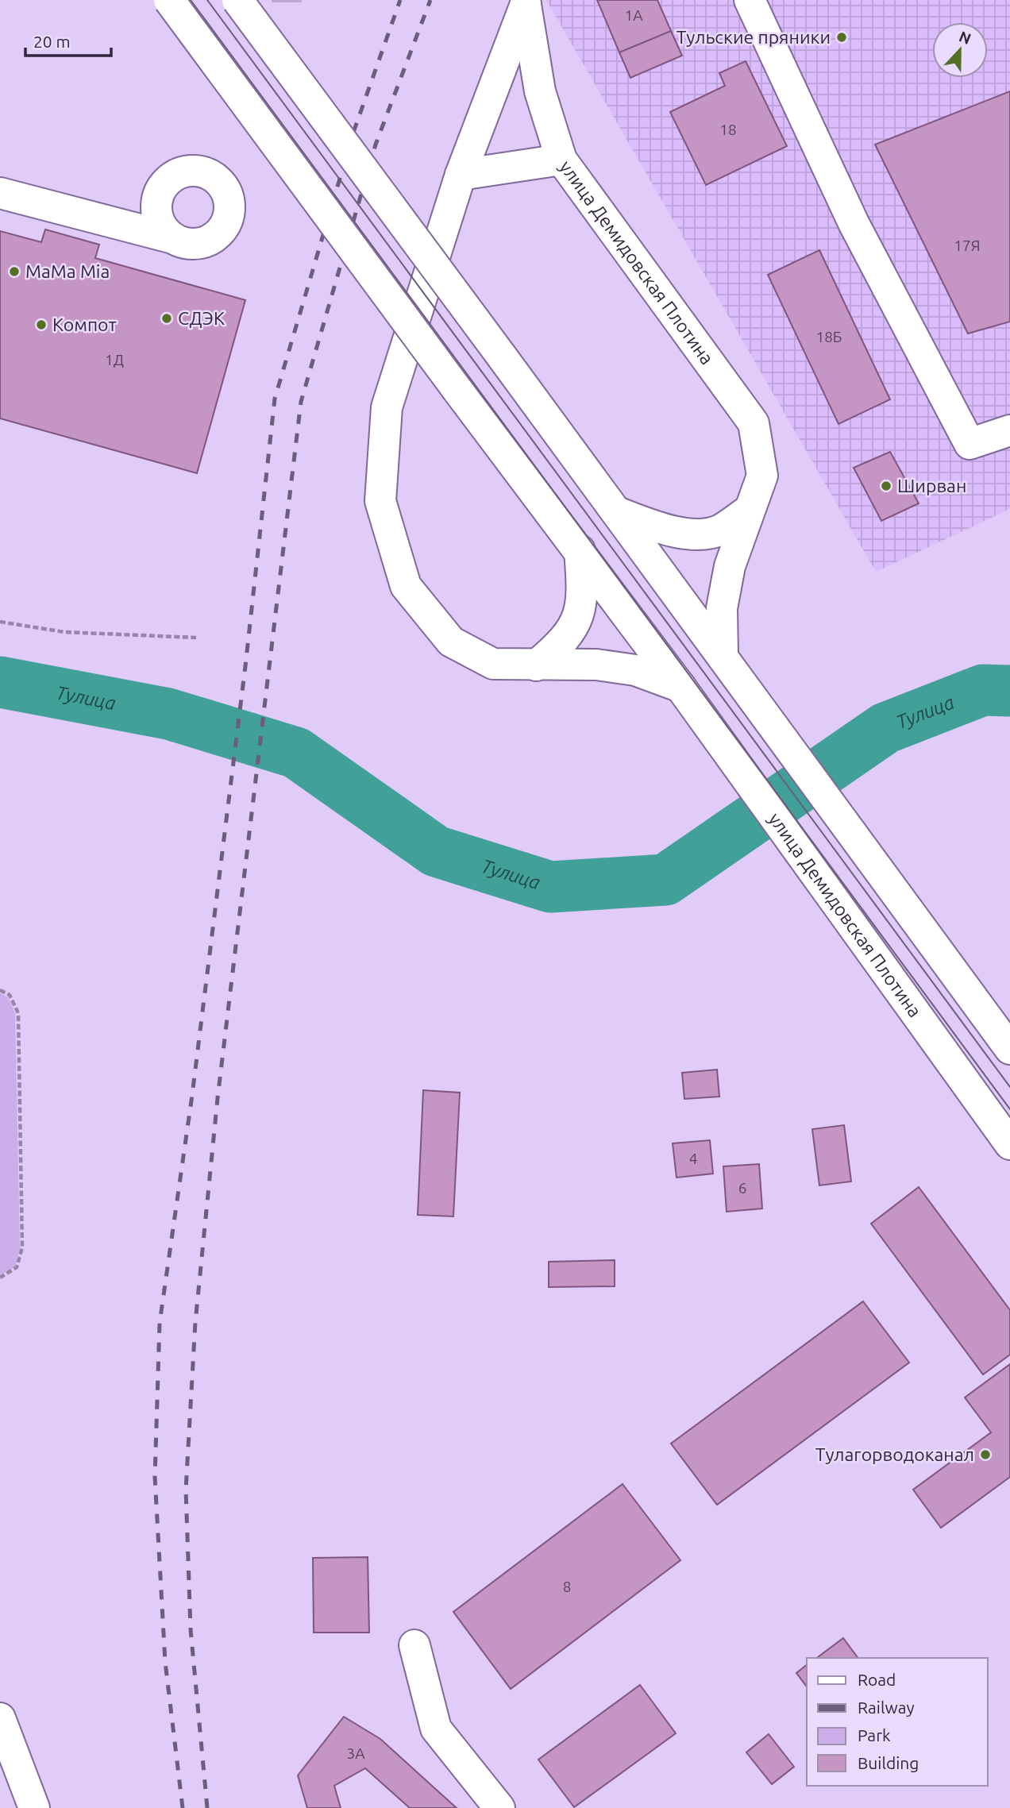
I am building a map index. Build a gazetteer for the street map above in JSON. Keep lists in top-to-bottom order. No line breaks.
{"streets":{"main road":["улица Демидовская Плотина"]},"water":["Тулица"],"places":["Тульские пряники","MaMa Mia","СДЭК","Компот","Ширван","Тулагорводоканал"],"house_numbers":["1А","18","17Я","18Б","1Д","4","6","8","3А"],"legend":["Road","Railway","Park","Building"],"scale_bar":"20 m","north":"top"}
